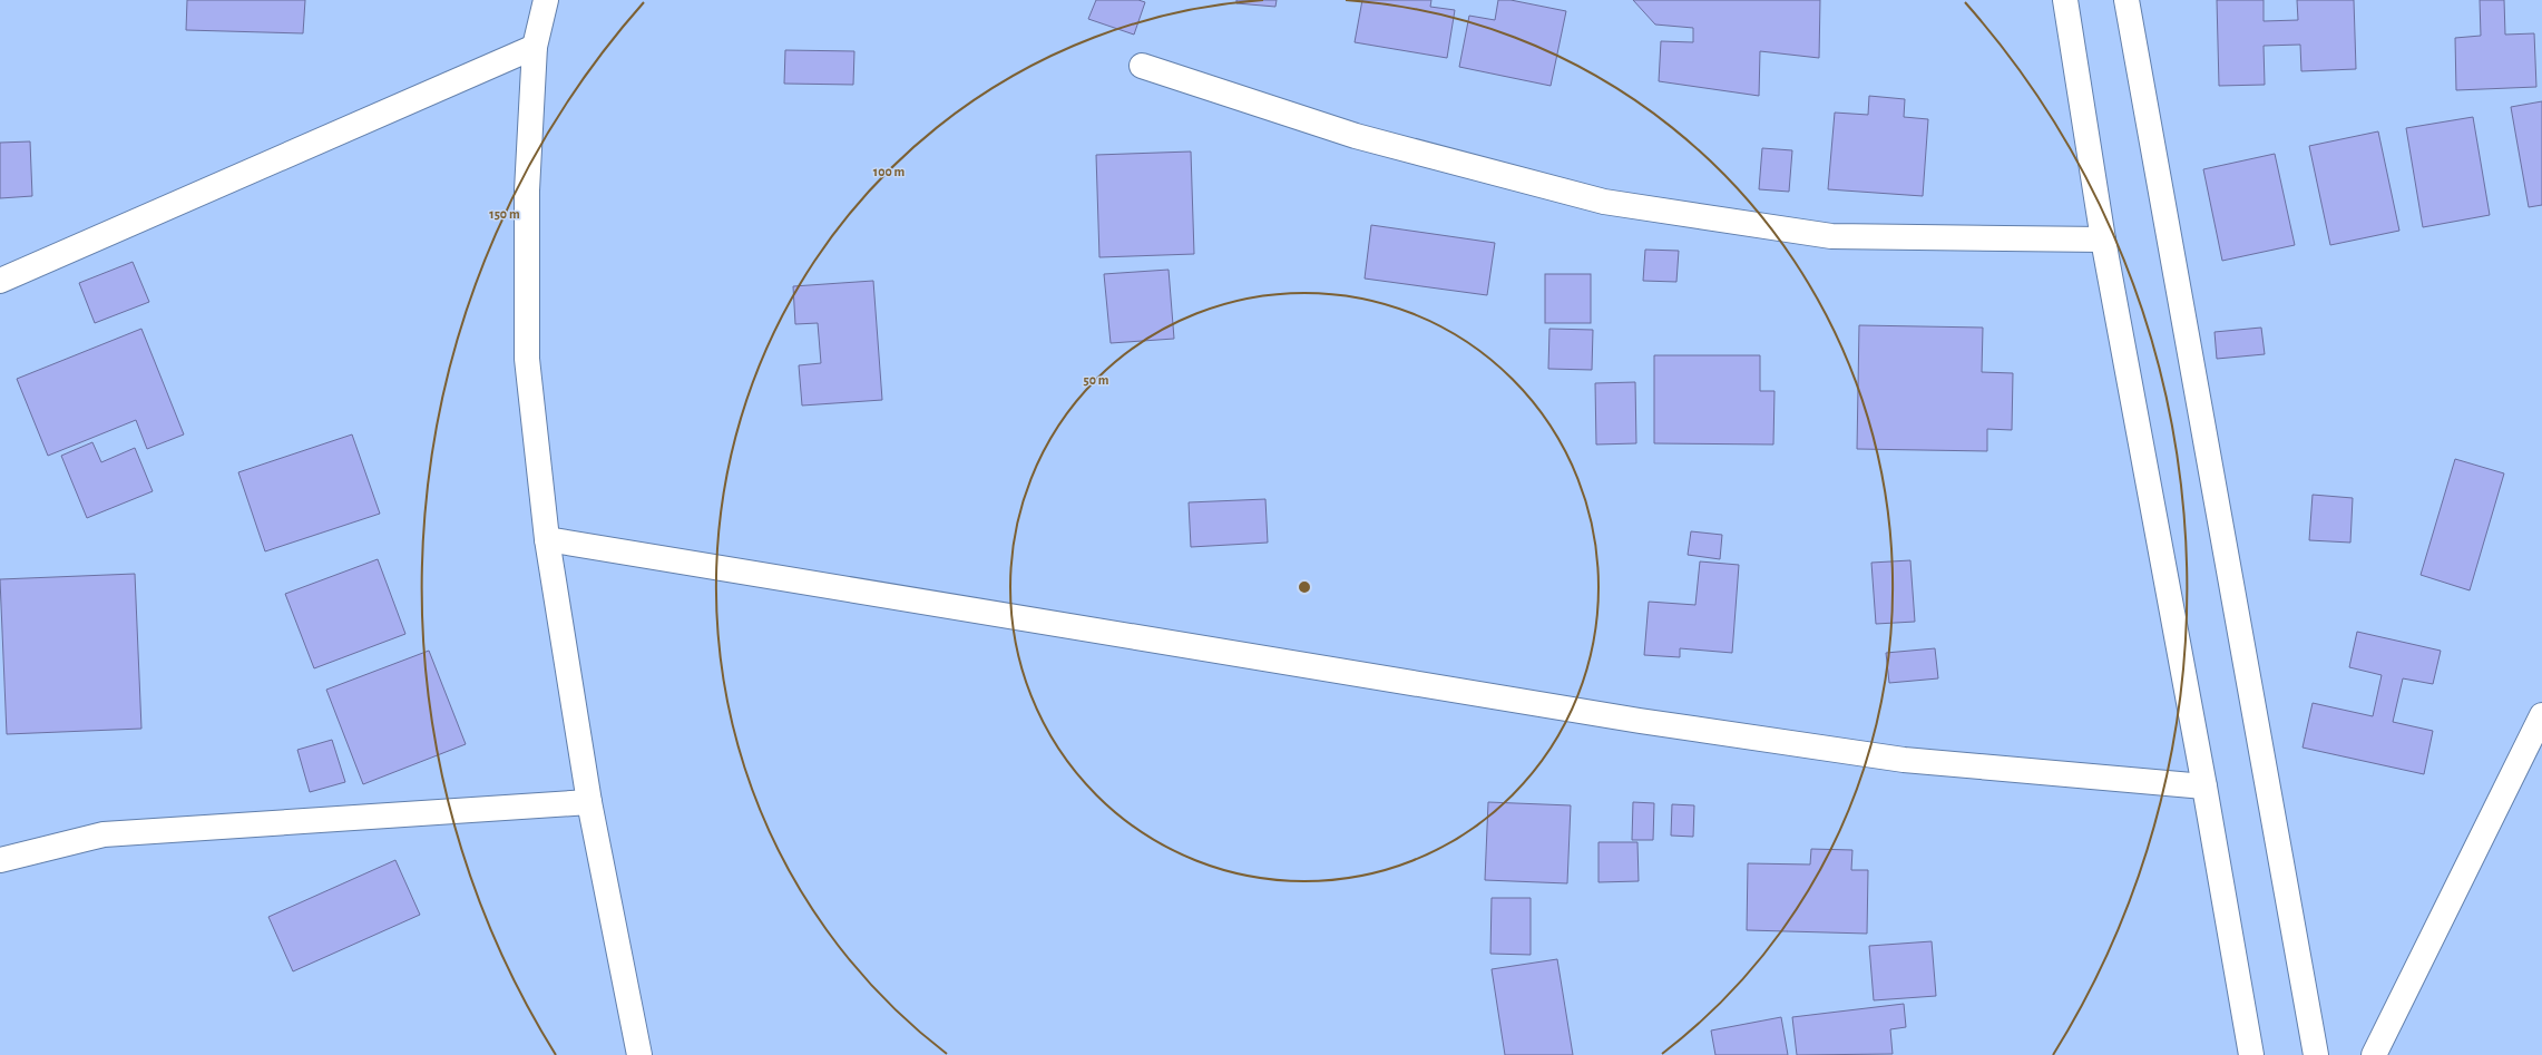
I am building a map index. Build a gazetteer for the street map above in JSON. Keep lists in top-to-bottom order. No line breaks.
{"rings":["100 m","150 m","50 m"]}
